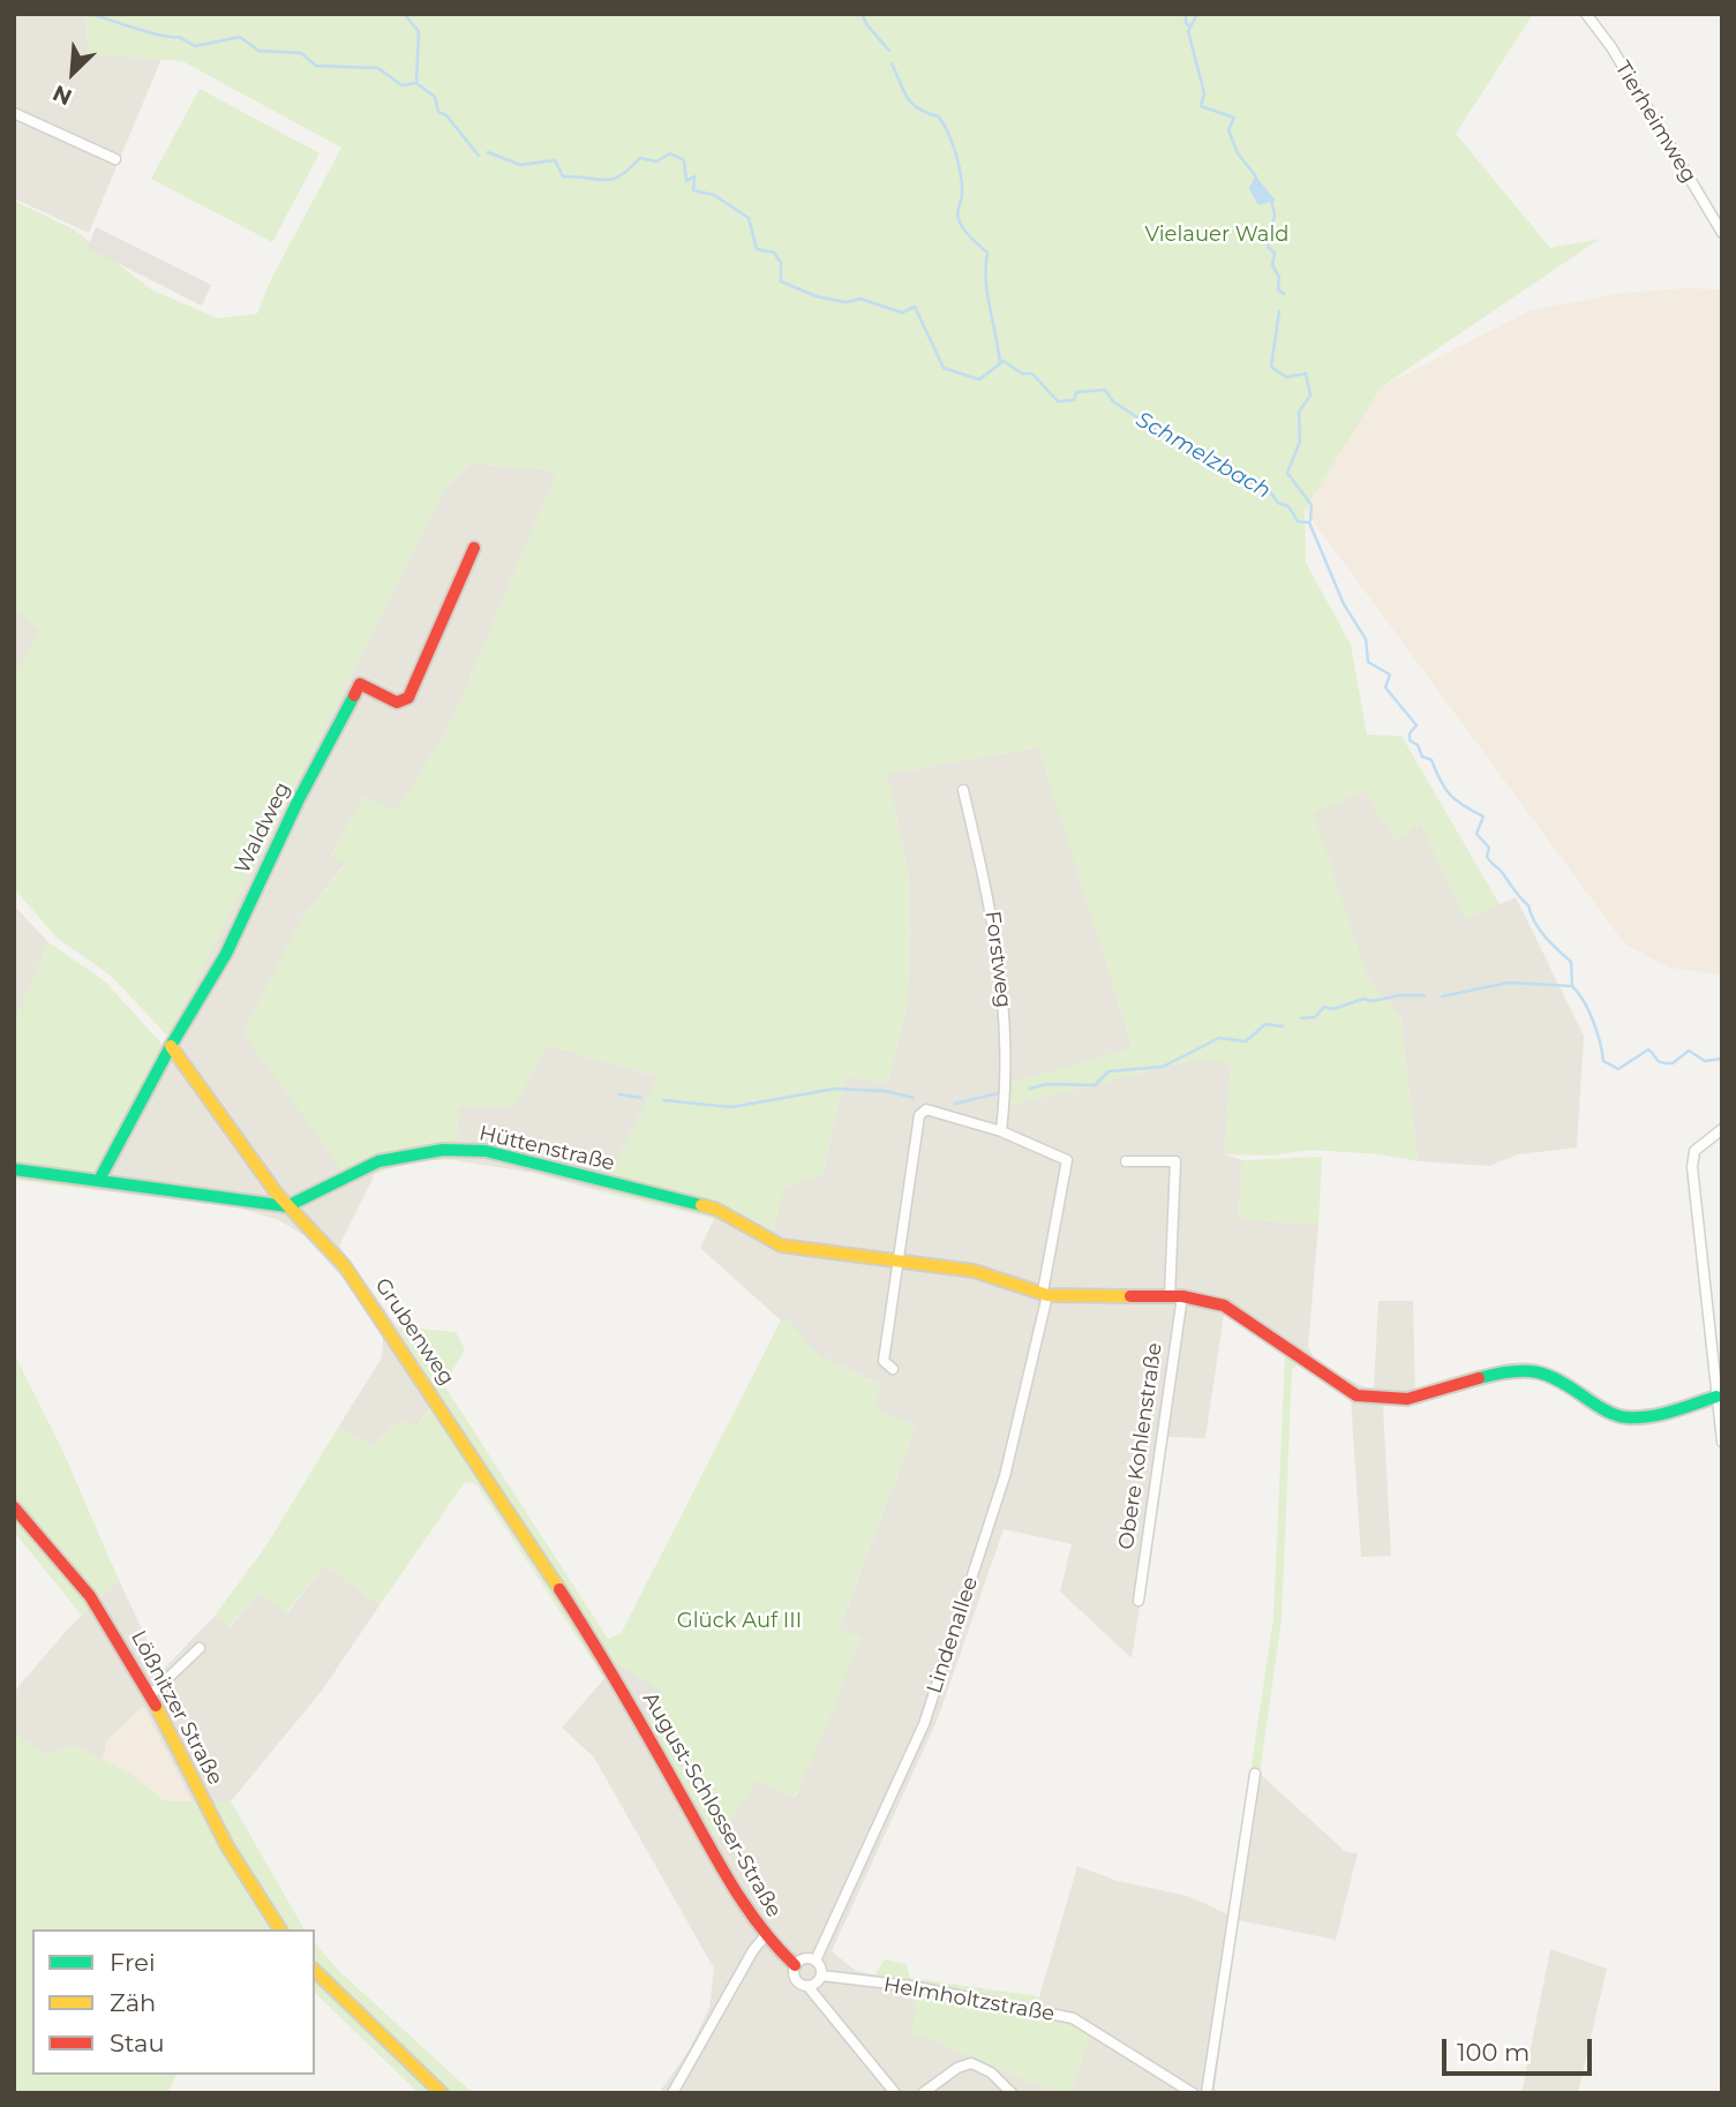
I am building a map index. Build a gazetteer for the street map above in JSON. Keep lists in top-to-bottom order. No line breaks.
{"streets":{"street":["Tierheimweg","Waldweg","Forstweg","Hüttenstraße","Grubenweg","Obere Kohlenstraße","Lindenallee","Lößnitzer Straße","August-Schlosser-Straße","Helmholtzstraße"]},"crossings":[["Waldweg","Grubenweg"],["Hüttenstraße","Grubenweg"],["Grubenweg","August-Schlosser-Straße"],["Lindenallee","August-Schlosser-Straße"],["Lindenallee","Helmholtzstraße"],["August-Schlosser-Straße","Helmholtzstraße"]],"water":["Schmelzbach"],"parks":["Vielauer Wald","Glück Auf III"],"legend":["Frei","Zäh","Stau"],"scale_bar":"100 m","north":"bottom left"}
